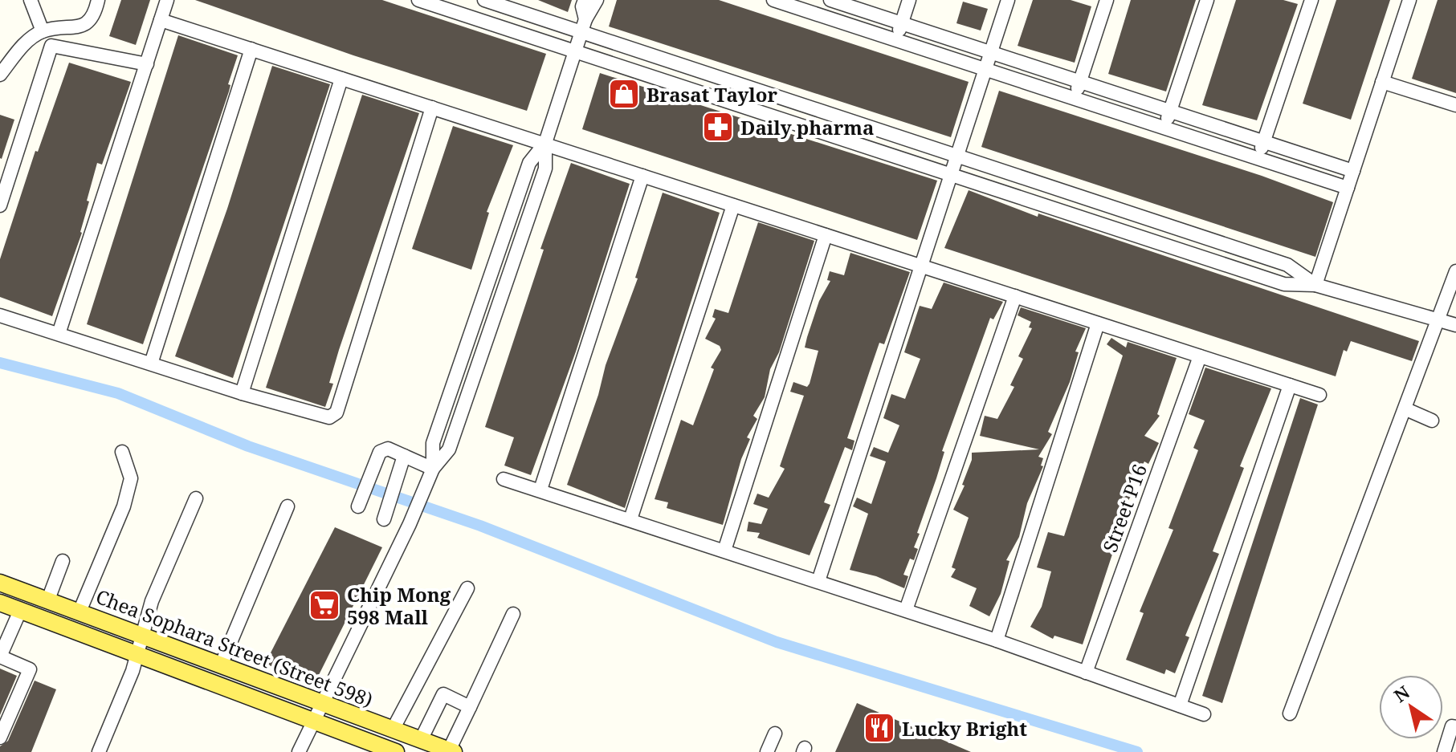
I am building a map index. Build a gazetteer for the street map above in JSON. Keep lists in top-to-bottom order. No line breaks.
{"streets":{"main road":["Chea Sophara Street (Street 598)"],"street":["Street P16"]},"places":{"shop":["Brasat Taylor"],"pharmacy":["Daily pharma"],"supermarket":["Chip Mong 598 Mall"],"restaurant":["Lucky Bright"]},"north":"top left"}
